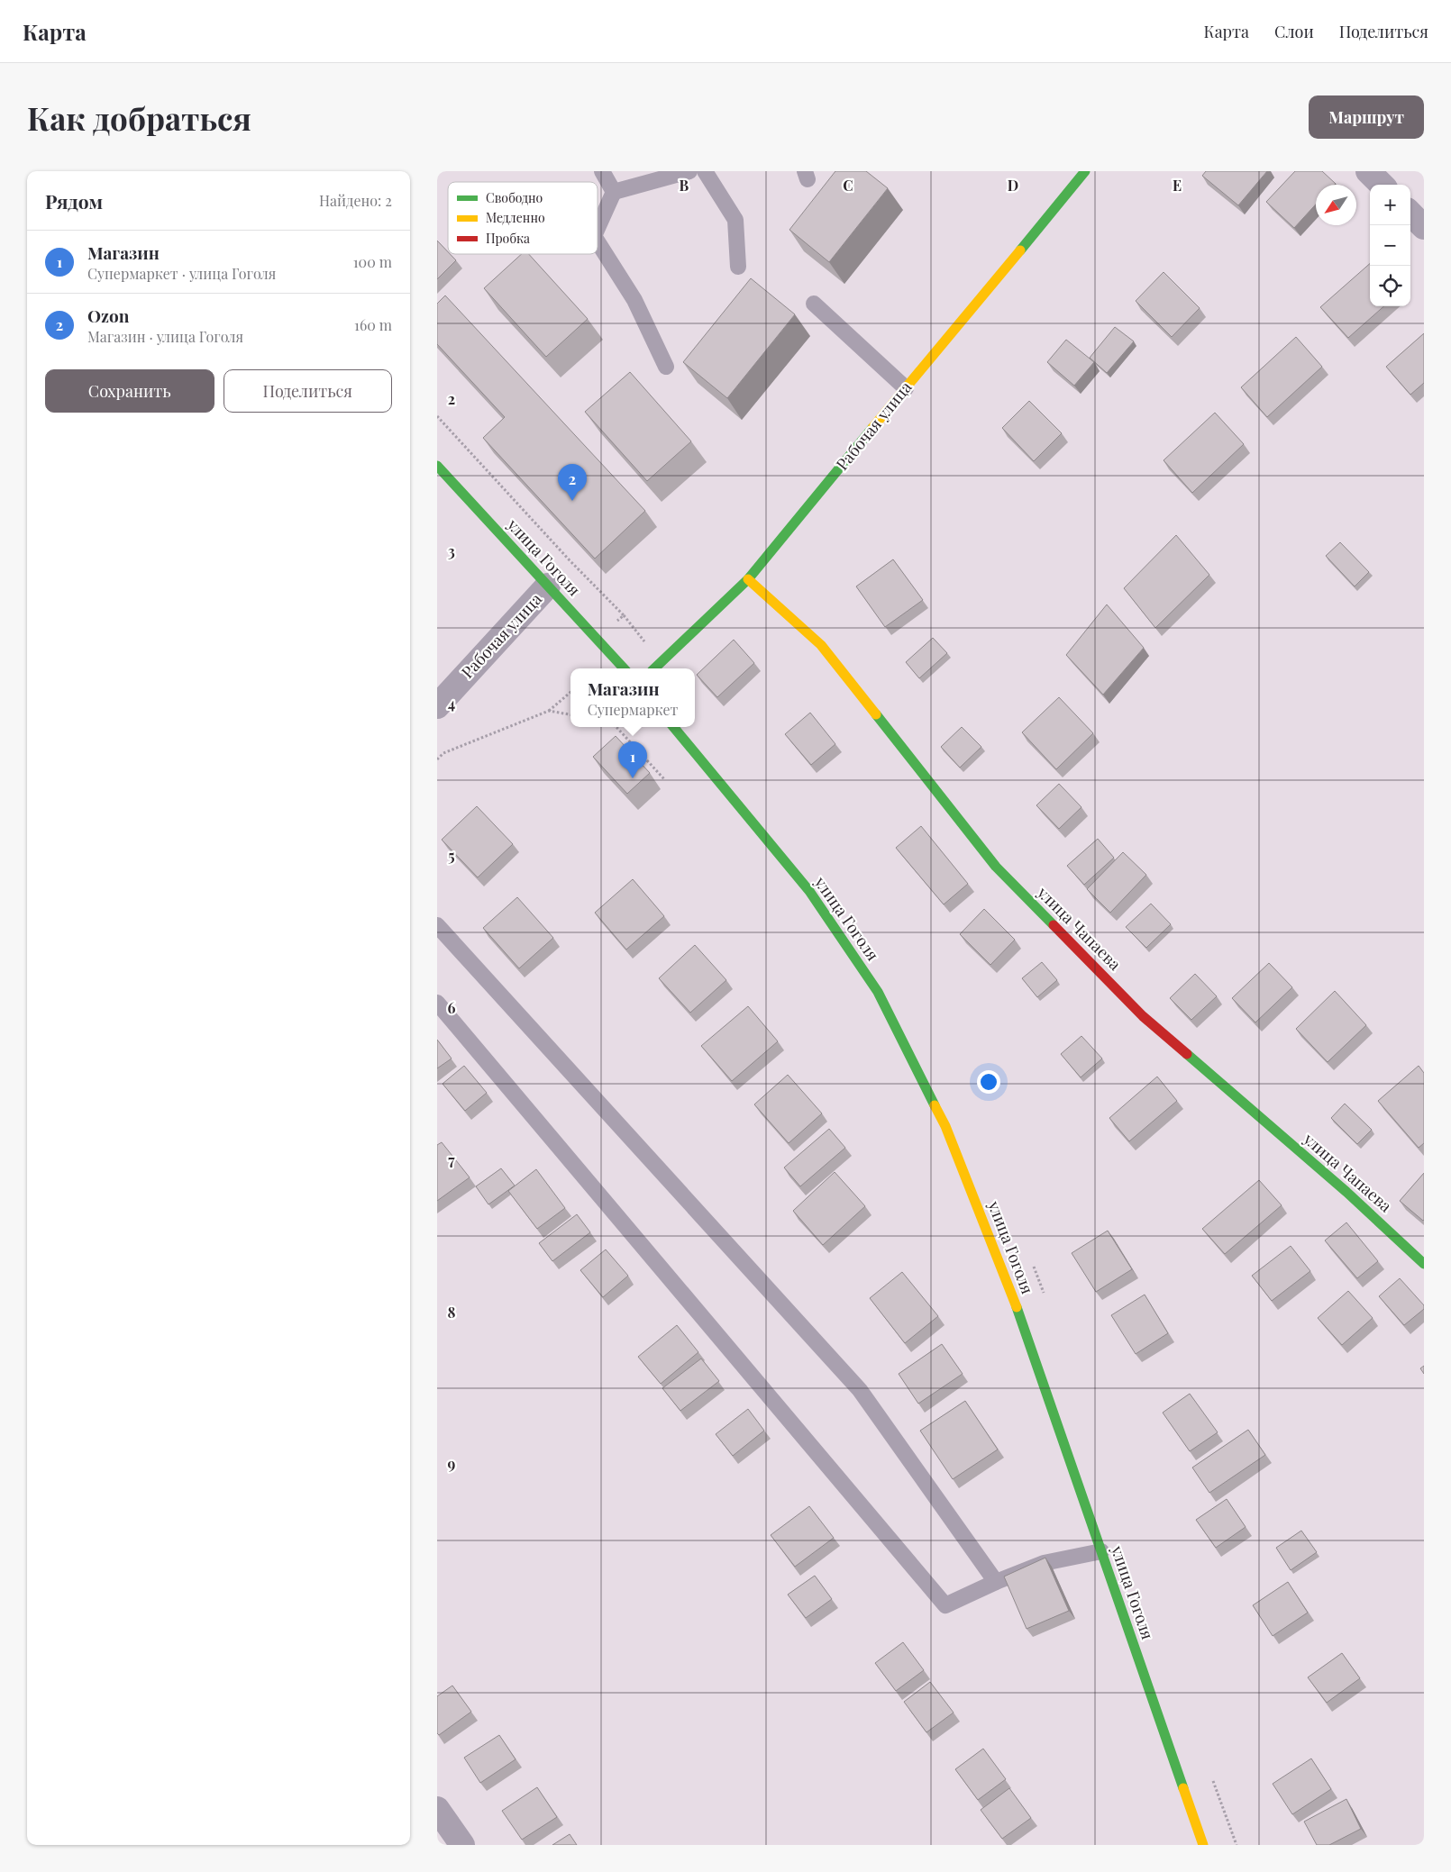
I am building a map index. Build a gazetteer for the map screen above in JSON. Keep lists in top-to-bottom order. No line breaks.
{"streets":{"street":["Рабочая улица","улица Гоголя","улица Чапаева"]},"crossings":[["Рабочая улица","улица Гоголя"],["Рабочая улица","улица Чапаева"]],"legend":["Свободно","Медленно","Пробка"],"north":"bottom left","page":{"header":"Карта","nav":["Карта","Слои","Поделиться"],"buttons":["Маршрут",["Сохранить","Поделиться"]],"title":"Как добраться","heading":["Рядом","Найдено: 2"],"map_buttons":["+","−"],"list":[{"mark":"1","name":"Магазин","note":"Супермаркет · улица Гоголя","value":"100 m"},{"mark":"2","name":"Ozon","note":"Магазин · улица Гоголя","value":"160 m"}],"pins":["2","1"],"popup":["Магазин","Супермаркет"]},"grid":{"columns":["B","C","D","E"],"rows":["2","3","4","5","6","7","8","9"]}}
